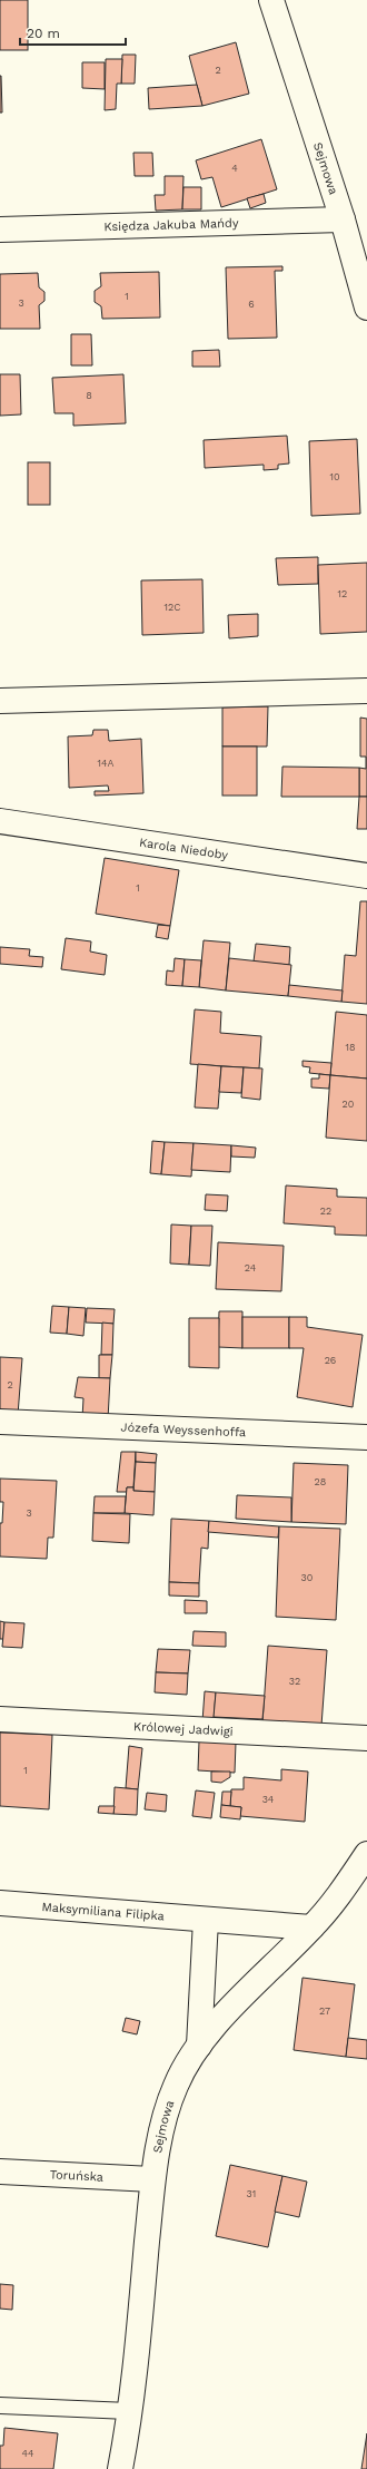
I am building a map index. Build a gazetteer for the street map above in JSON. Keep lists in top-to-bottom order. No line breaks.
{"streets":{"street":["Sejmowa","Księdza Jakuba Mańdy","Karola Niedoby","Józefa Weyssenhoffa","Królowej Jadwigi","Maksymiliana Filipka","Toruńska"]},"crossings":[["Sejmowa","Księdza Jakuba Mańdy"],["Sejmowa","Maksymiliana Filipka"],["Sejmowa","Toruńska"]],"house_numbers":["2","4","1","3","6","8","10","12","12C","14A","1","18","20","22","24","26","2","28","3","30","32","1","34","27","31","44"],"scale_bar":"20 m"}
